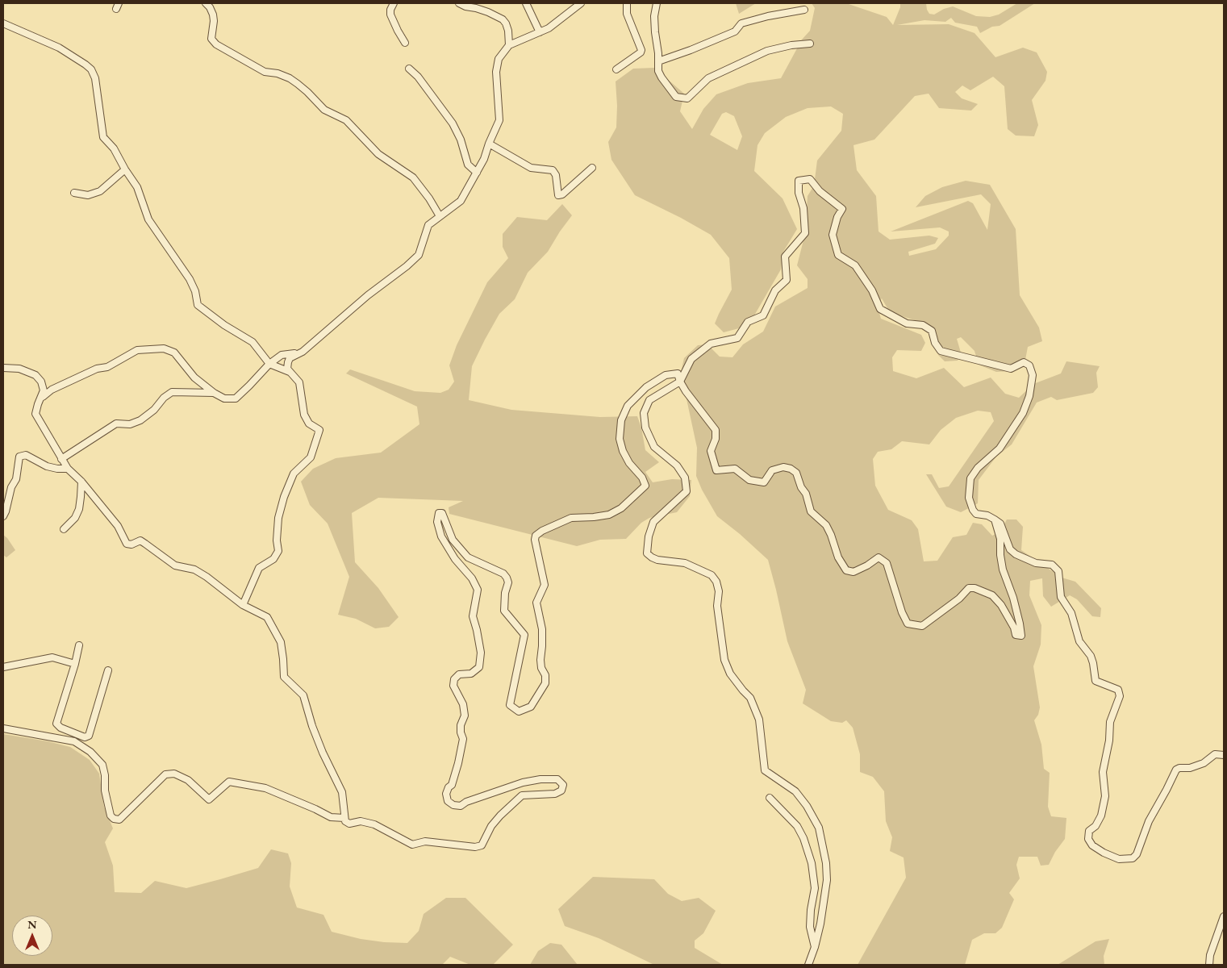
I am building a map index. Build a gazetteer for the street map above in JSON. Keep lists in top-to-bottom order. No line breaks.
{"north":"top"}
